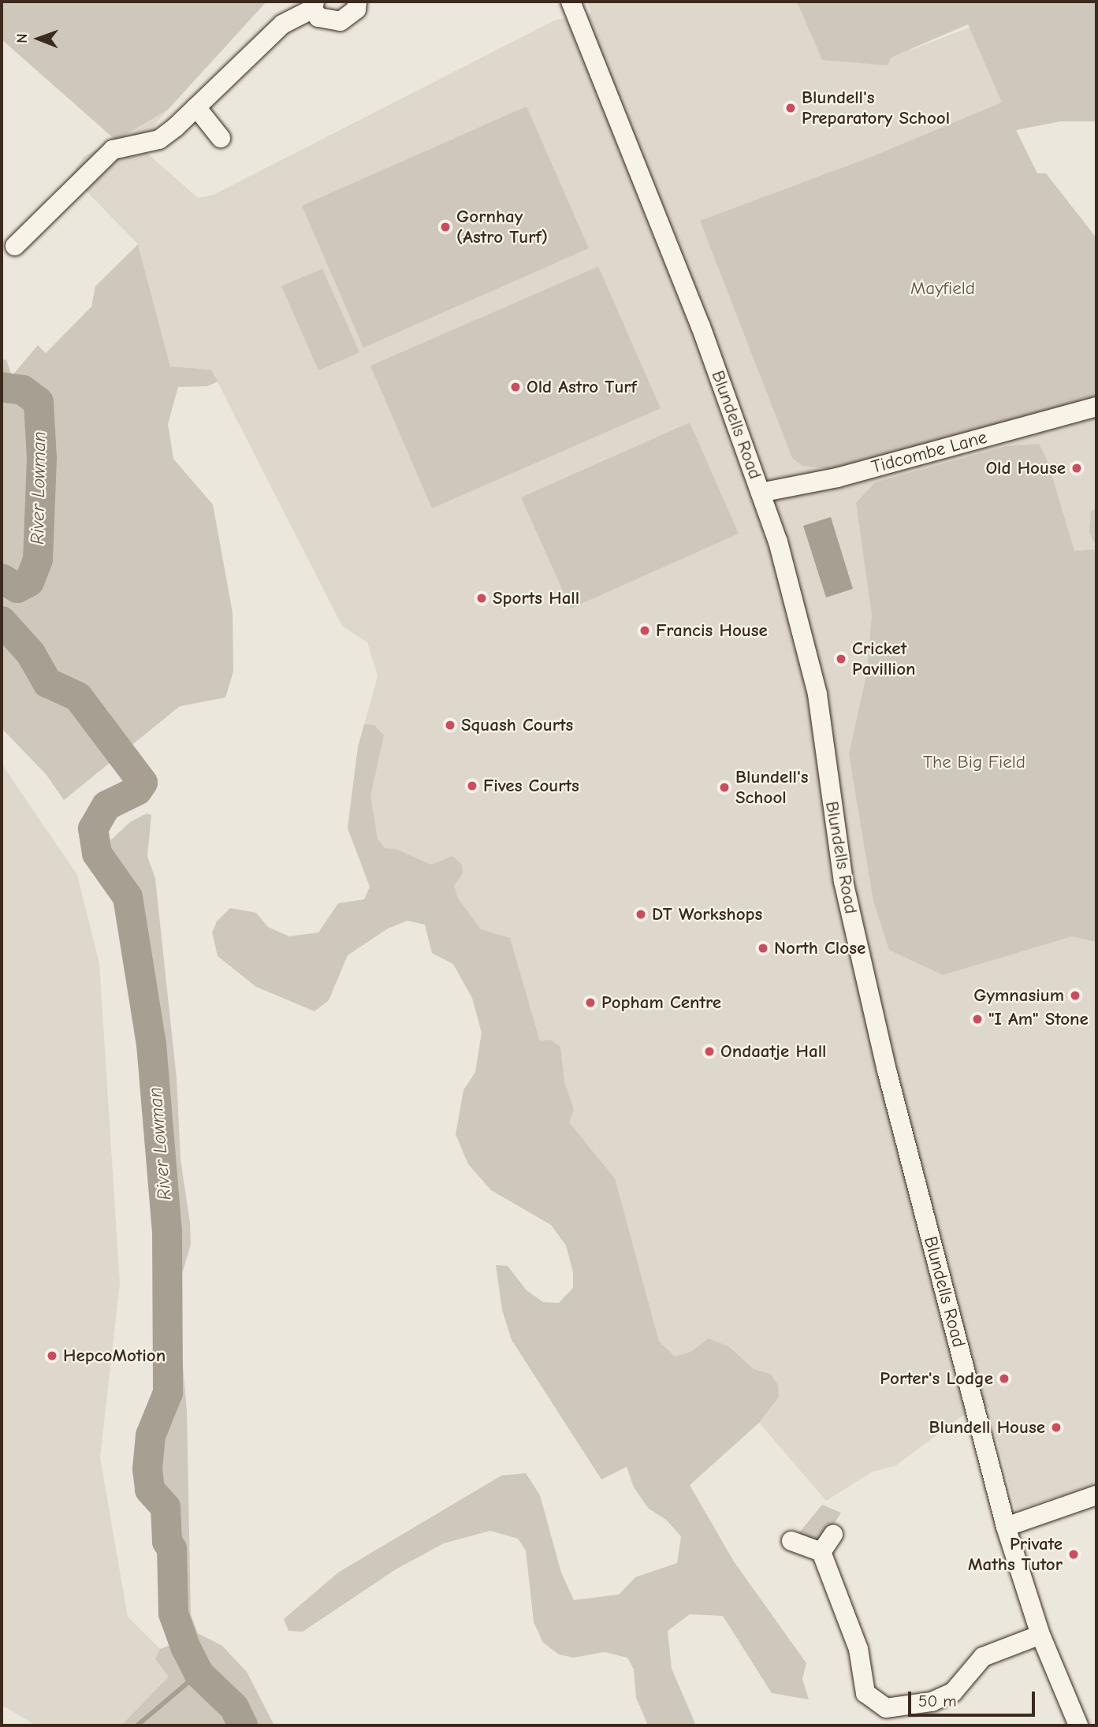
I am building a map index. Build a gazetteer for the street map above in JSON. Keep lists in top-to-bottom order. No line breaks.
{"streets":{"street":["Blundells Road","Tidcombe Lane"]},"crossings":[["Blundells Road","Tidcombe Lane"]],"water":["River Lowman"],"parks":["Mayfield","The Big Field"],"places":["Blundell's Preparatory School","Gornhay (Astro Turf)","Old Astro Turf","Old House","Sports Hall","Francis House","Cricket Pavillion","Squash Courts","Fives Courts","Blundell's School","DT Workshops","North Close","Gymnasium","Popham Centre","\"I Am\" Stone","Ondaatje Hall","HepcoMotion","Porter's Lodge","Blundell House","Private Maths Tutor"],"scale_bar":"50 m","north":"left"}
